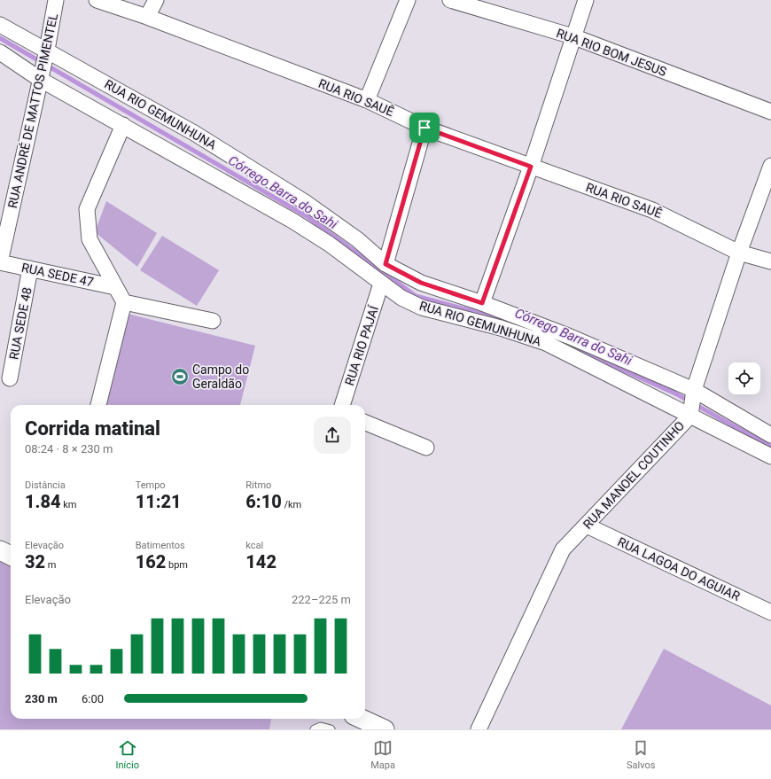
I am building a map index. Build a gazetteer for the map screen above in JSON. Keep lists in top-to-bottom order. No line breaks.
{"streets":{"street":["RUA RIO BOM JESUS","RUA RIO SAUÊ","RUA ANDRÉ DE MATTOS PIMENTEL","RUA RIO GEMUNHUNA","RUA SEDE 47","RUA SEDE 48","RUA RIO PAJAÍ","RUA MANOEL COUTINHO","RUA LAGOA DO AGUIAR"]},"crossings":[["RUA RIO SAUÊ","RUA MANOEL COUTINHO"],["RUA ANDRÉ DE MATTOS PIMENTEL","RUA RIO GEMUNHUNA"],["RUA ANDRÉ DE MATTOS PIMENTEL","RUA SEDE 47"],["RUA RIO GEMUNHUNA","RUA RIO PAJAÍ"],["RUA RIO GEMUNHUNA","RUA MANOEL COUTINHO"],["RUA SEDE 47","RUA SEDE 48"],["RUA MANOEL COUTINHO","RUA LAGOA DO AGUIAR"]],"water":["Córrego Barra do Sahi"],"places":{"sports":["Campo do Geraldão"]},"page":{"heading":["Corrida matinal","08:24 · 8 × 230 m"],"stats":[["Distância","1.84 km"],["Tempo","11:21"],["Ritmo","6:10 /km"],["Elevação","32 m"],["Batimentos","162 bpm"],["kcal","142"]],"chart":["Elevação","222–225 m"],"list":[{"name":"230 m","note":"6:00"}],"tabs":["Início","Mapa","Salvos"]}}
